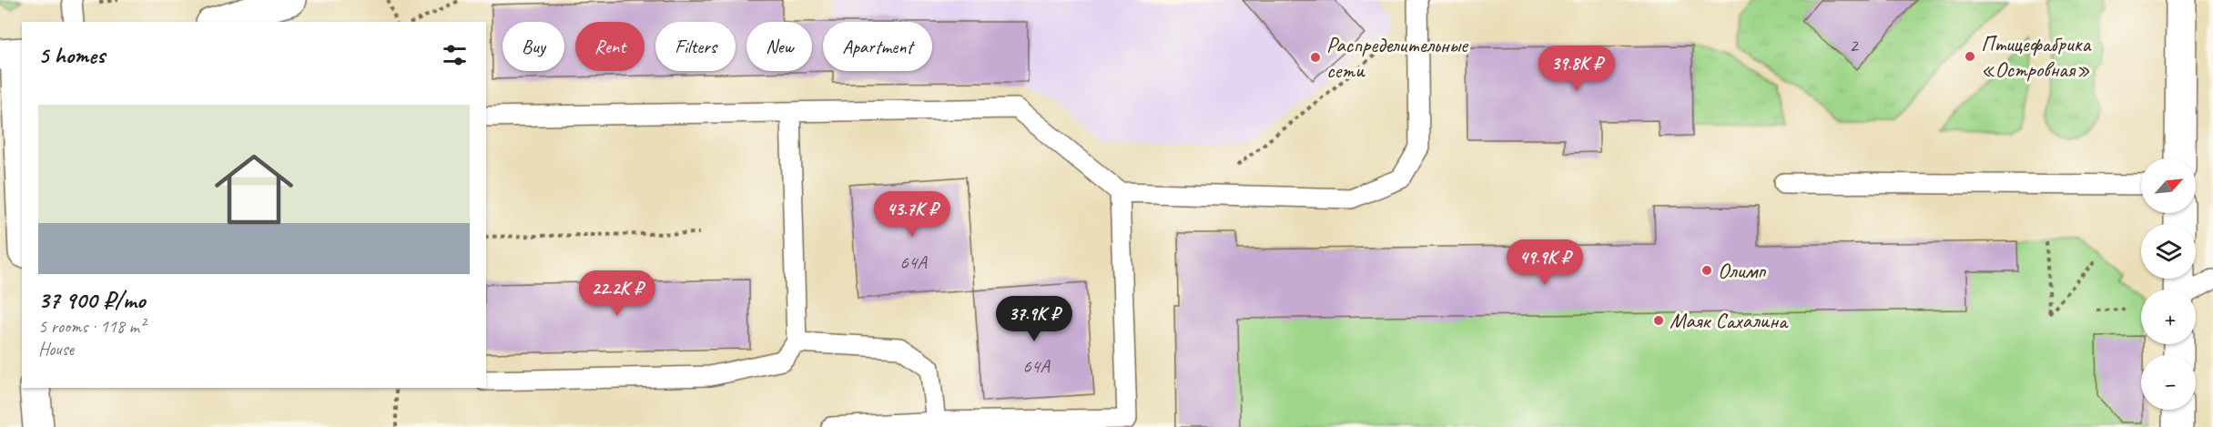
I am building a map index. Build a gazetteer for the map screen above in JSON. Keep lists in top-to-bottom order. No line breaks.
{"places":["Птицефабрика «Островная»","Распределительные сети","Олимп","Маяк Сахалина"],"house_numbers":["2","64А","64А"],"north":"top right","page":{"chip":["Buy","Rent","Filters","New","Apartment"],"heading":"5 homes","price":["39.8K ₽","43.7K ₽","49.9K ₽","22.2K ₽","37.9K ₽"],"list":[{"name":"37 900 ₽/mo","note":"5 rooms · 118 m² · House"}],"map_buttons":["+","−"]}}
